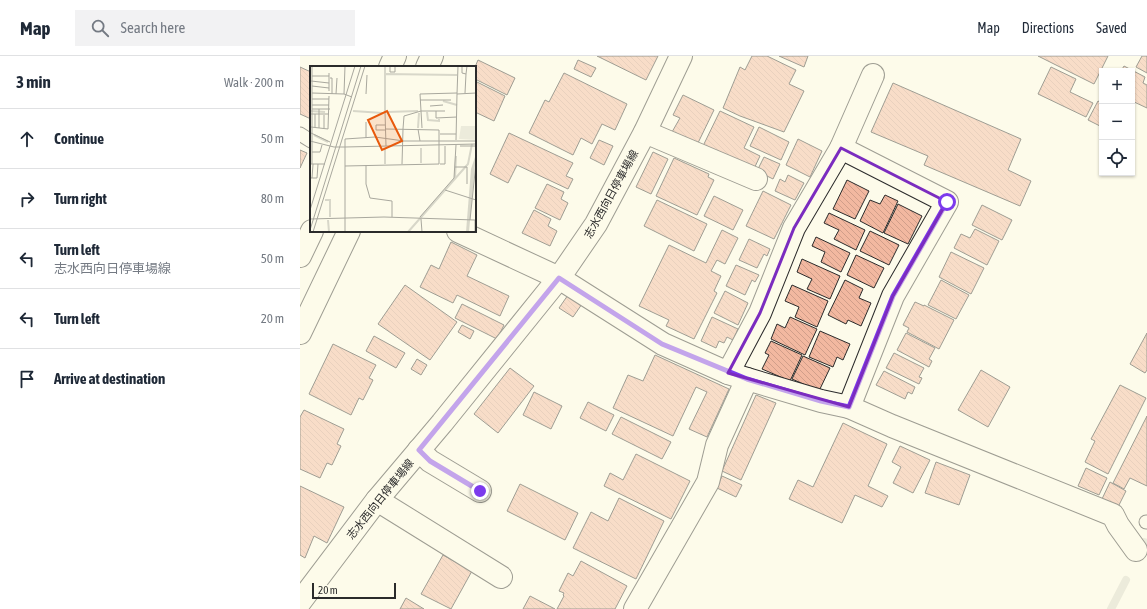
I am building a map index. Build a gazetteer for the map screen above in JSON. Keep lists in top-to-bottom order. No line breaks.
{"streets":{"street":["志水西向日停車場線"]},"scale_bar":"20 m","page":{"header":"Map","search":"Search here","nav":["Map","Directions","Saved"],"heading":["3 min","Walk · 200 m"],"map_buttons":["+","−"],"list":[["Continue","50 m"],["Turn right","80 m"],["Turn left","志水西向日停車場線","50 m"],["Turn left","20 m"],"Arrive at destination"],"scale":"20 m"}}
